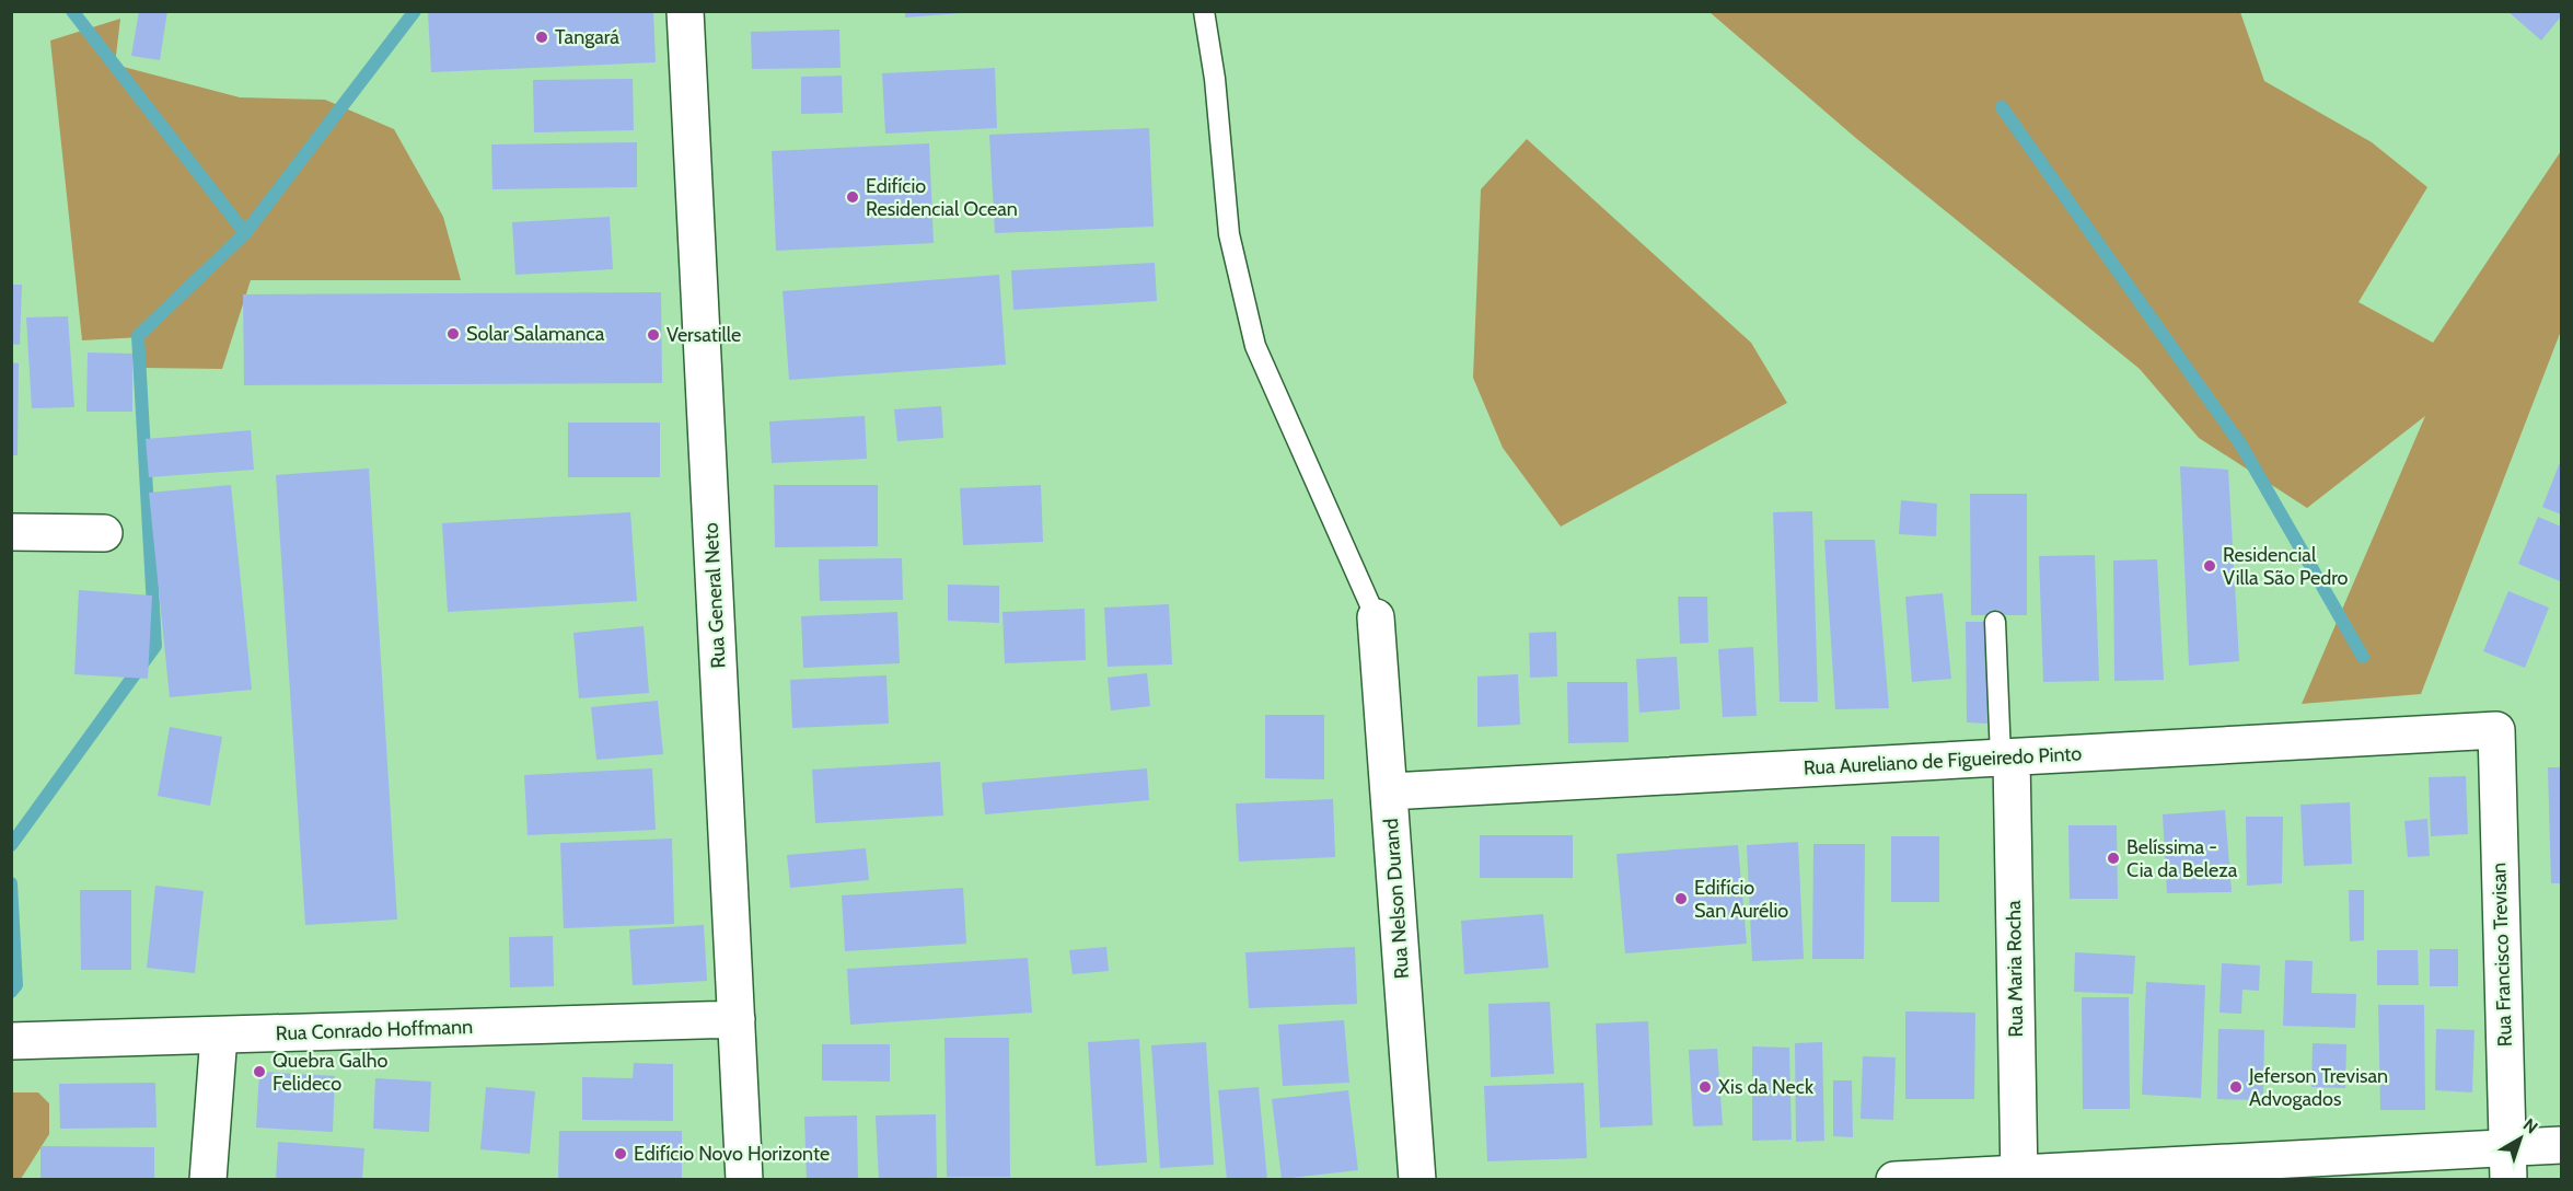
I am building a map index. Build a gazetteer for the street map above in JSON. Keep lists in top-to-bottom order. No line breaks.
{"streets":{"street":["Rua General Neto","Rua Aureliano de Figueiredo Pinto","Rua Nelson Durand","Rua Francisco Trevisan","Rua Maria Rocha","Rua Conrado Hoffmann"]},"crossings":[["Rua General Neto","Rua Conrado Hoffmann"],["Rua Aureliano de Figueiredo Pinto","Rua Nelson Durand"],["Rua Aureliano de Figueiredo Pinto","Rua Francisco Trevisan"],["Rua Aureliano de Figueiredo Pinto","Rua Maria Rocha"]],"places":["Tangará","Edifício Residencial Ocean","Solar Salamanca","Versatille","Residencial Villa São Pedro","Belíssima - Cia da Beleza","Edifício San Aurélio","Quebra Galho Felideco","Xis da Neck","Jeferson Trevisan Advogados","Edifício Novo Horizonte"],"north":"top right"}
